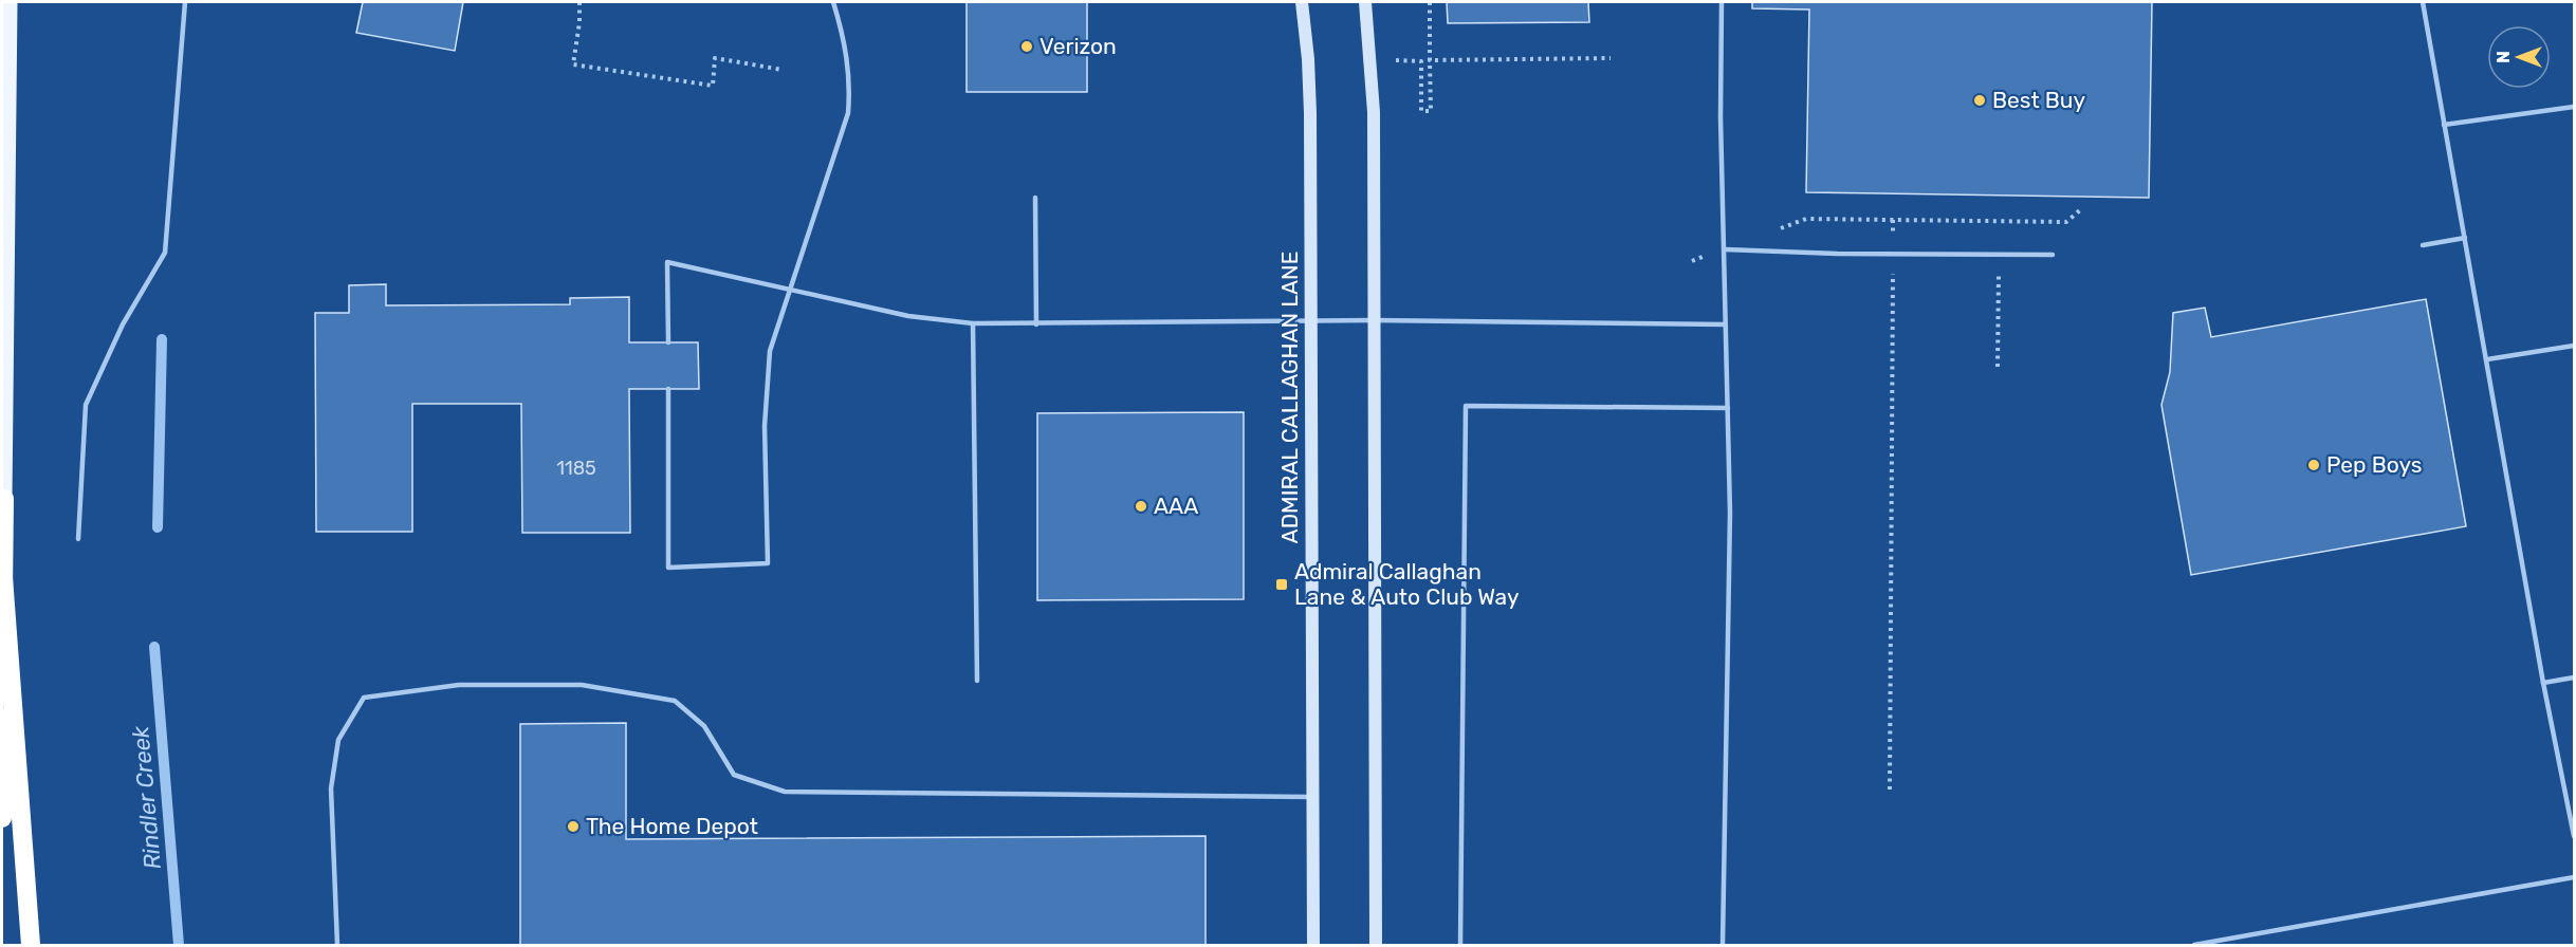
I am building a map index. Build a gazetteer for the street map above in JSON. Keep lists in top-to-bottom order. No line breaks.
{"streets":{"main road":["ADMIRAL CALLAGHAN LANE"]},"water":["Rindler Creek"],"places":{"other":["Verizon","Best Buy","Pep Boys","AAA","The Home Depot"],"transit":["Admiral Callaghan Lane & Auto Club Way"]},"house_numbers":["1185"],"north":"left"}
